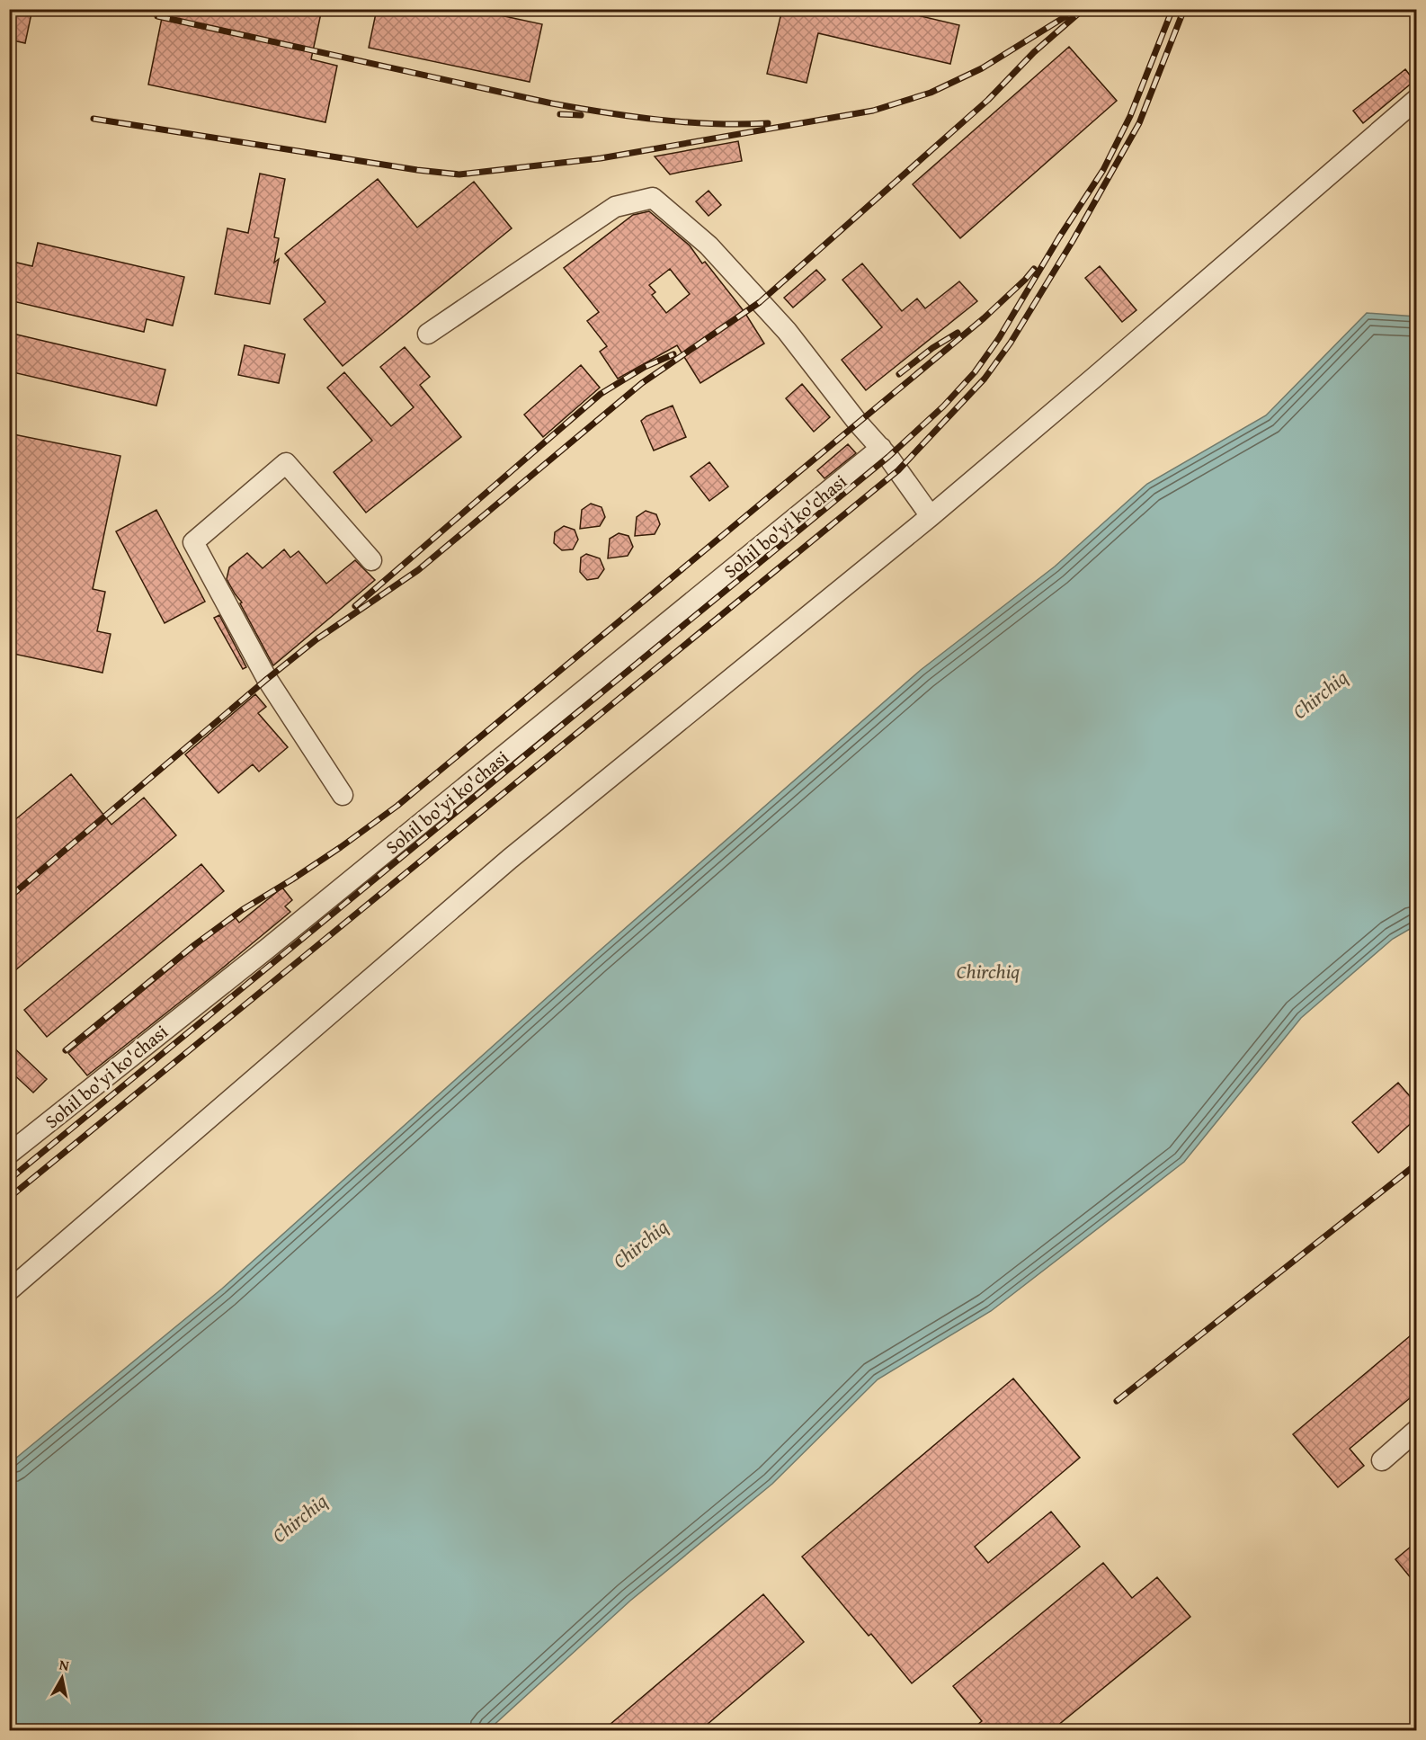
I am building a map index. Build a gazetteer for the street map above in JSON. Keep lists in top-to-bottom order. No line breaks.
{"streets":{"street":["Sohil bo'yi ko'chasi"]},"water":["Chirchiq"],"north":"top"}
